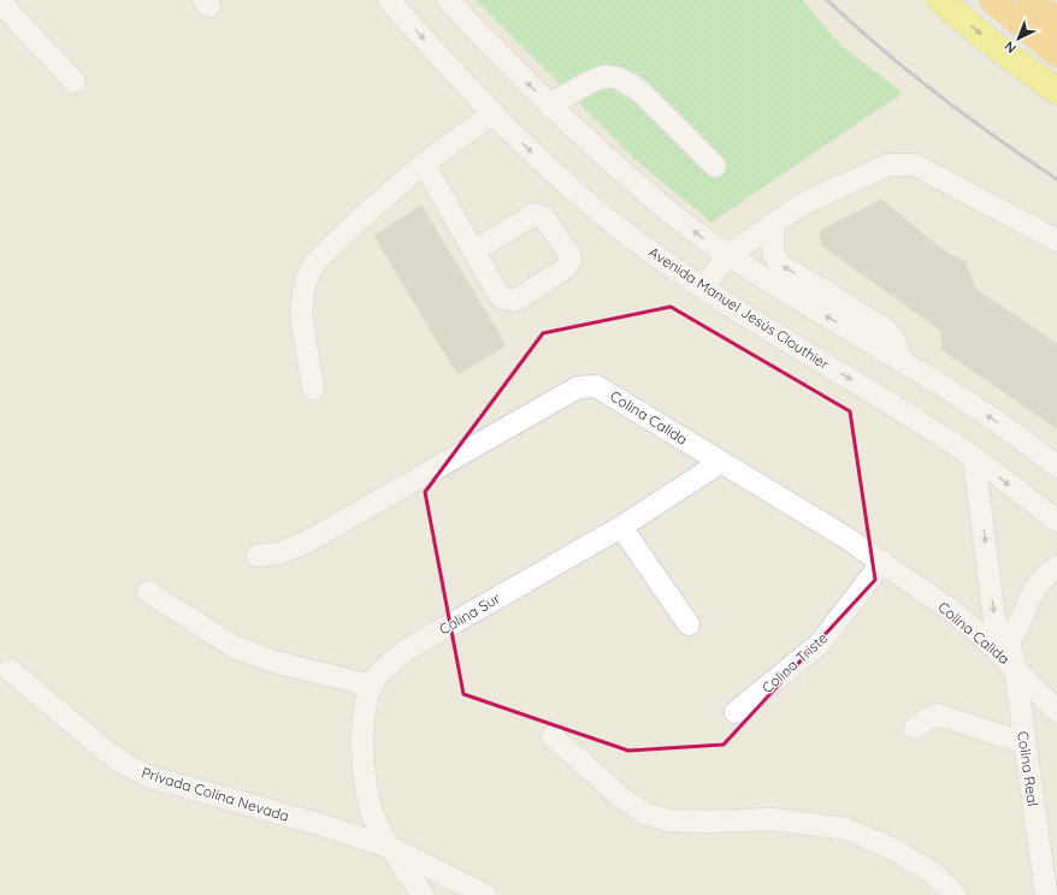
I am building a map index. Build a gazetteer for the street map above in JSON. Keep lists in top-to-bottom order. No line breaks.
{"streets":{"street":["Avenida Manuel Jesús Clouthier","Colina Calida","Colina Sur","Colina Triste","Colina Real","Privada Colina Nevada"]},"crossings":[["Avenida Manuel Jesús Clouthier","Colina Real"],["Colina Calida","Colina Sur"],["Colina Calida","Colina Triste"],["Colina Calida","Colina Real"],["Colina Sur","Privada Colina Nevada"]],"one_way":["Colina Real"],"north":"bottom left"}
